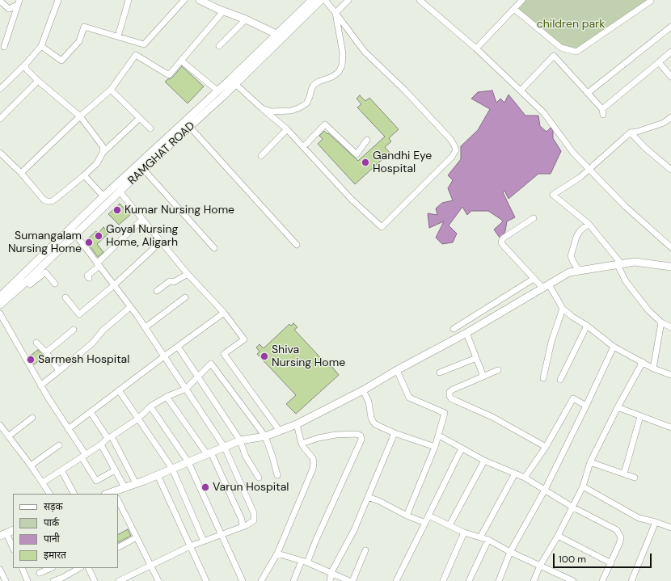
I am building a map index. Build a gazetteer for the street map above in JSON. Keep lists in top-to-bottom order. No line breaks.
{"streets":{"main road":["RAMGHAT ROAD"]},"parks":["children park"],"places":["Gandhi Eye Hospital","Kumar Nursing Home","Goyal Nursing Home, Aligarh","Sumangalam Nursing Home","Shiva Nursing Home","Sarmesh Hospital","Varun Hospital"],"legend":["सड़क","पार्क","पानी","इमारत"],"scale_bar":"100 m"}
